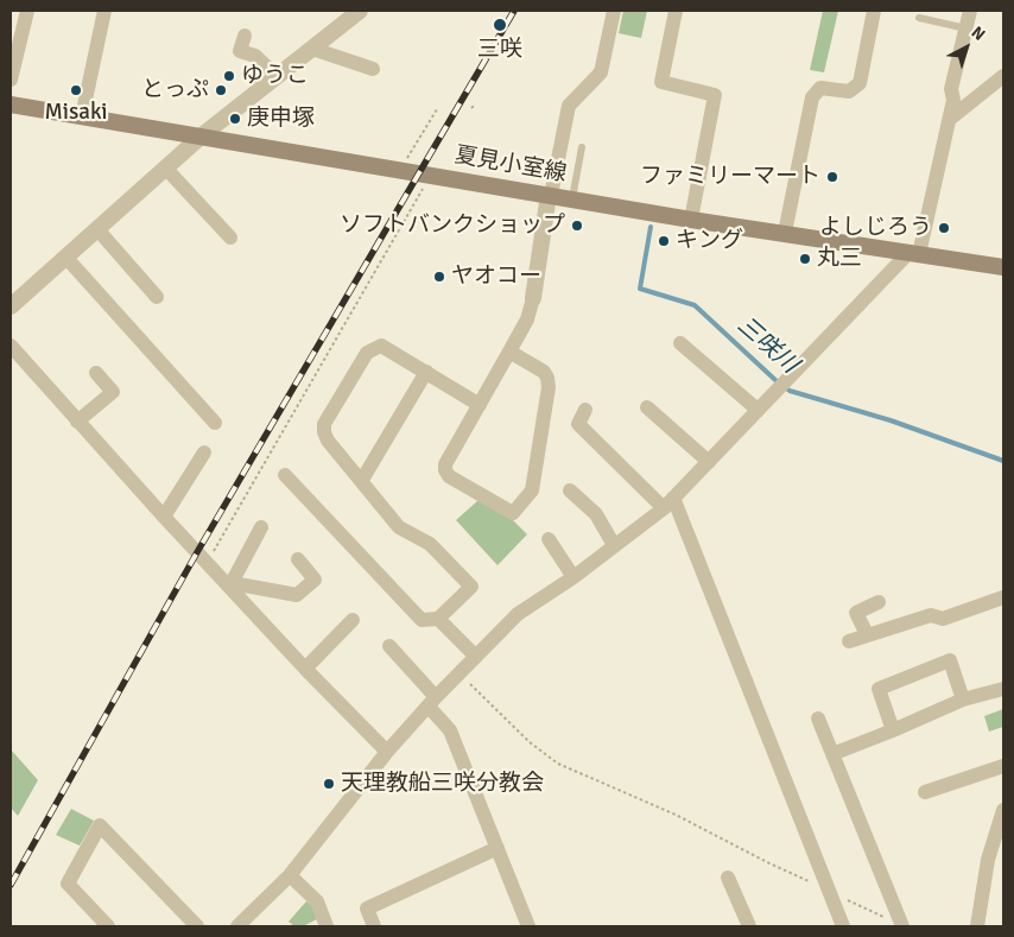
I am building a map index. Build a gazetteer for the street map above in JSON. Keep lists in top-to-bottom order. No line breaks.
{"streets":{"main road":["夏見小室線"]},"water":["三咲川"],"places":["三咲","ゆうこ","Misaki","とっぷ","庚申塚","ファミリーマート","ソフトバンクショップ","よしじろう","キング","丸三","ヤオコー","天理教船三咲分教会"],"north":"top right"}
